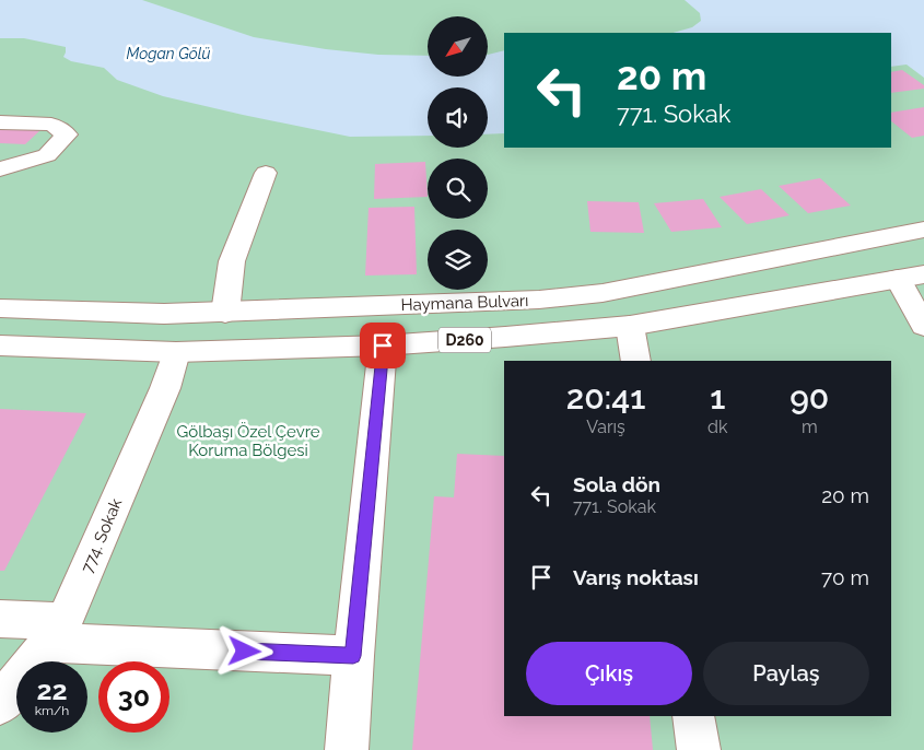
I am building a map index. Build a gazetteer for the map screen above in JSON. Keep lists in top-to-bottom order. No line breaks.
{"streets":{"main road":["Haymana Bulvarı","D260","774. Sokak"]},"crossings":[["D260","774. Sokak"]],"water":["Mogan Gölü"],"parks":["Gölbaşı Özel Çevre Koruma Bölgesi"],"north":"bottom left","page":{"turn":["20 m","771. Sokak"],"eta":["20:41","Varış","1","dk","90","m"],"list":[{"name":"Sola dön","note":"771. Sokak","value":"20 m"},{"name":"Varış noktası","value":"70 m"}],"buttons":["Çıkış","Paylaş"],"speed":"22 km/h","limit":"30"}}
